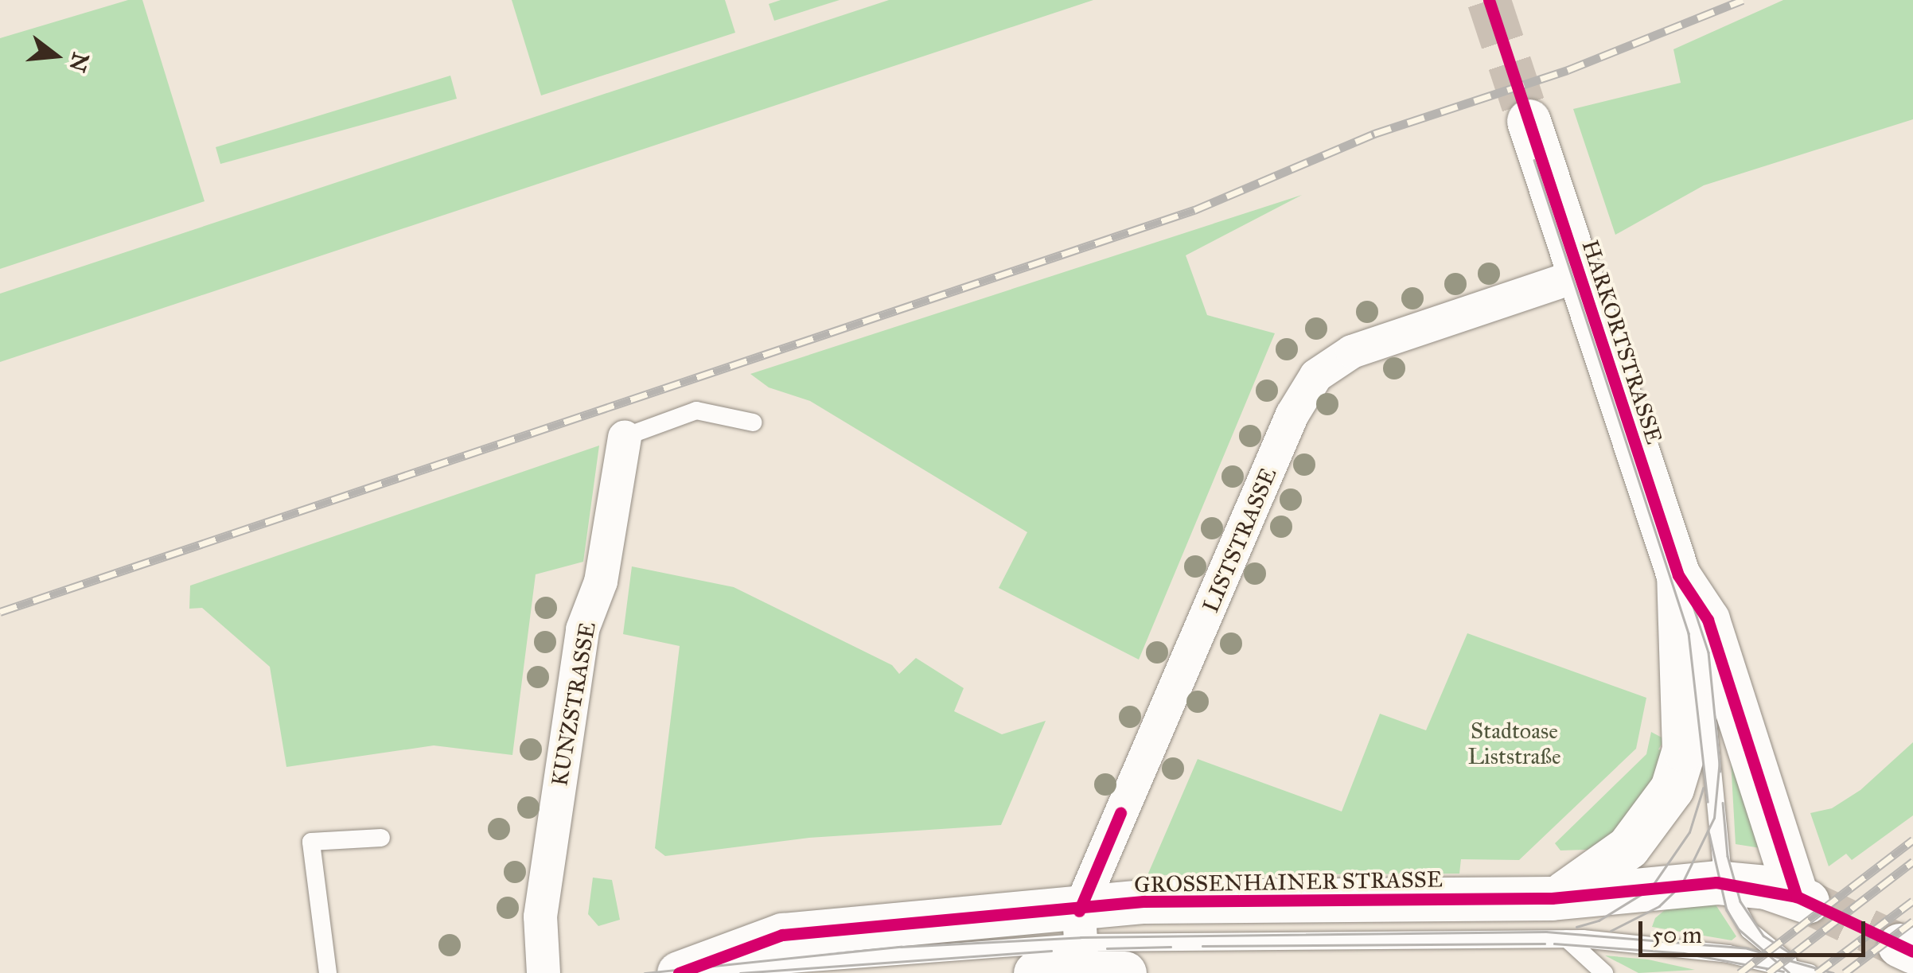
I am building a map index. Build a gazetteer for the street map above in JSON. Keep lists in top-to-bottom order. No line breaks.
{"streets":{"street":["HARKORTSTRASSE","LISTSTRASSE","KUNZSTRASSE","GROSSENHAINER STRASSE"]},"crossings":[["HARKORTSTRASSE","LISTSTRASSE"],["HARKORTSTRASSE","GROSSENHAINER STRASSE"],["LISTSTRASSE","GROSSENHAINER STRASSE"]],"parks":["Stadtoase Liststraße"],"scale_bar":"50 m","north":"right"}
